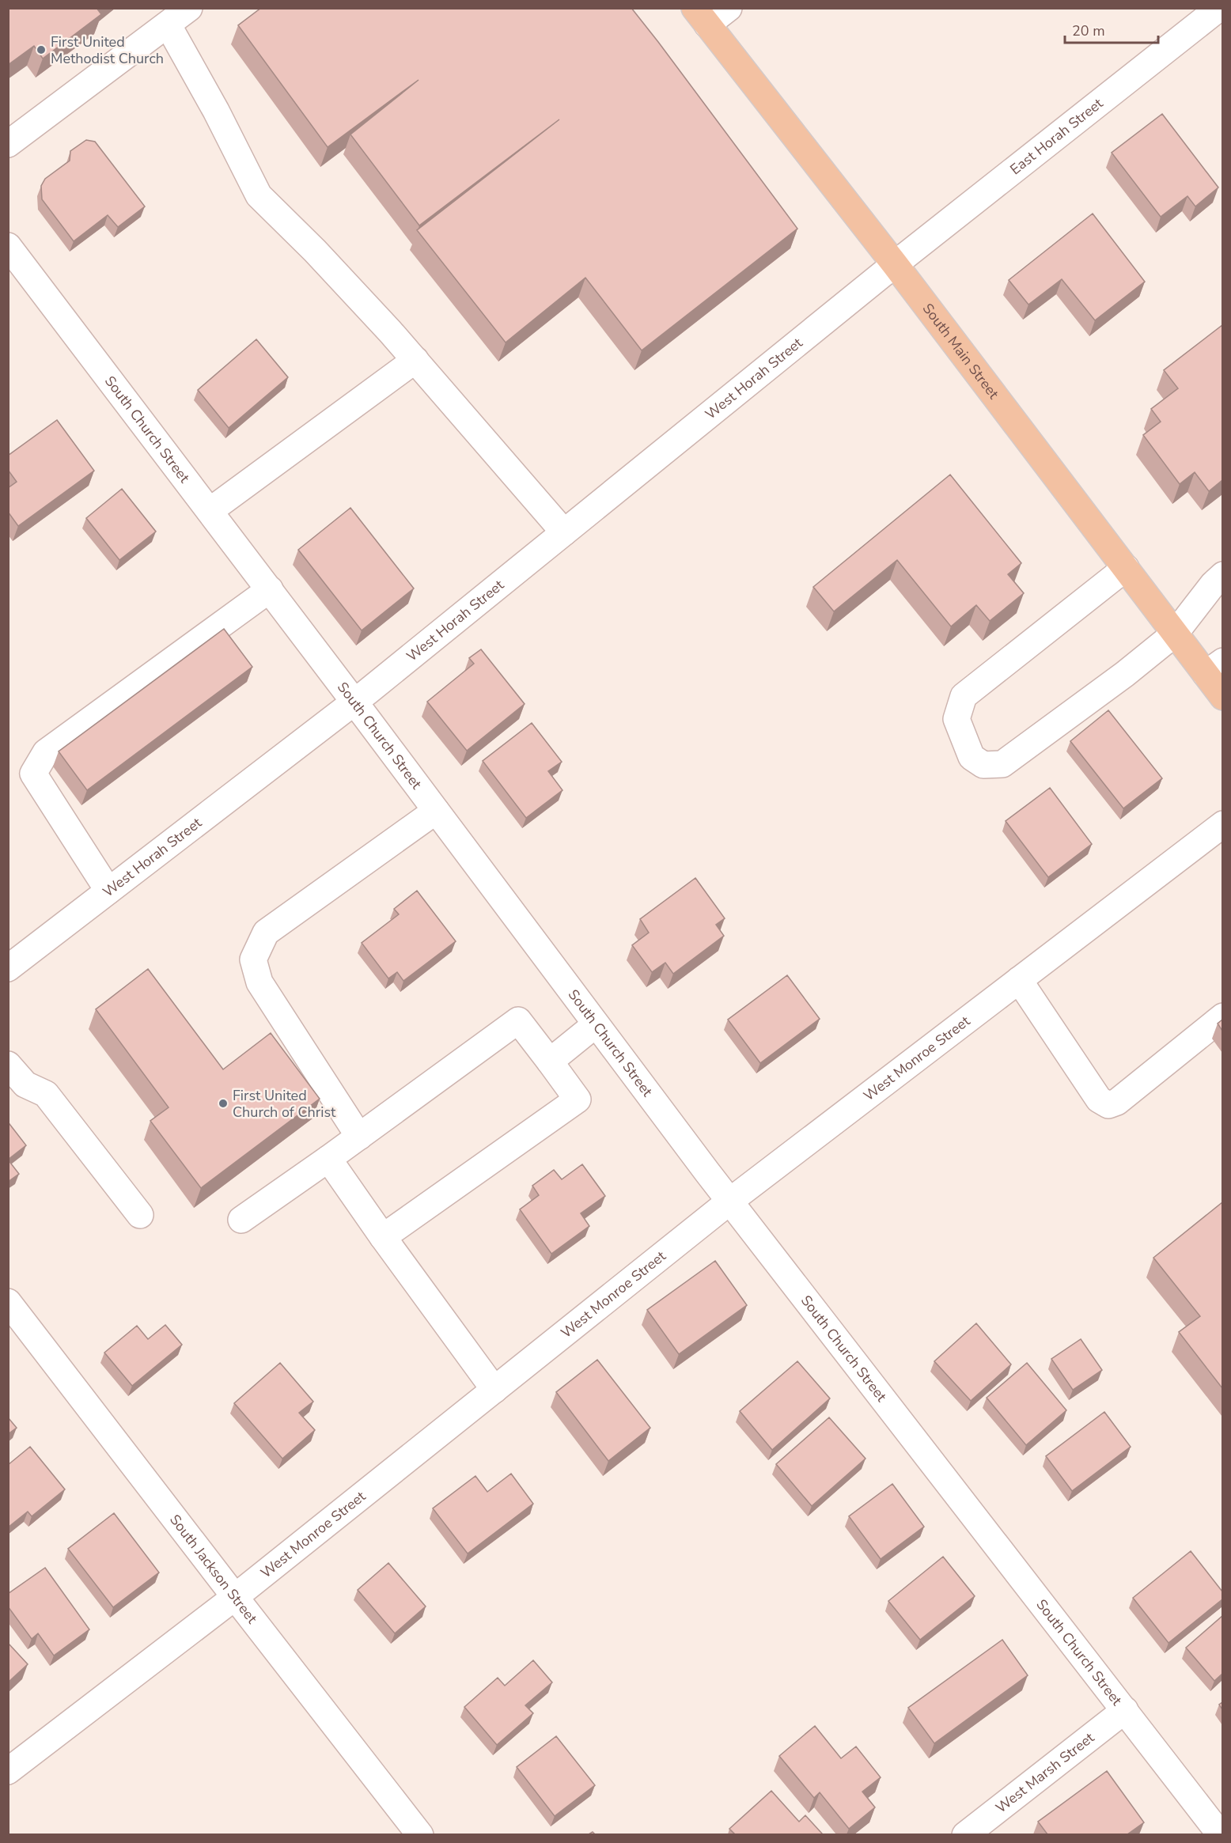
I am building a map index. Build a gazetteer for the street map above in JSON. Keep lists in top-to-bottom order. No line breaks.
{"streets":{"main road":["South Main Street"],"street":["East Horah Street","West Horah Street","South Church Street","West Monroe Street","South Jackson Street","West Marsh Street"]},"crossings":[["East Horah Street","South Main Street"],["East Horah Street","West Horah Street"],["South Main Street","West Horah Street"],["West Horah Street","South Church Street"],["South Church Street","West Monroe Street"],["South Church Street","West Marsh Street"],["West Monroe Street","South Jackson Street"]],"places":["First United Methodist Church","First United Church of Christ"],"scale_bar":"20 m"}
